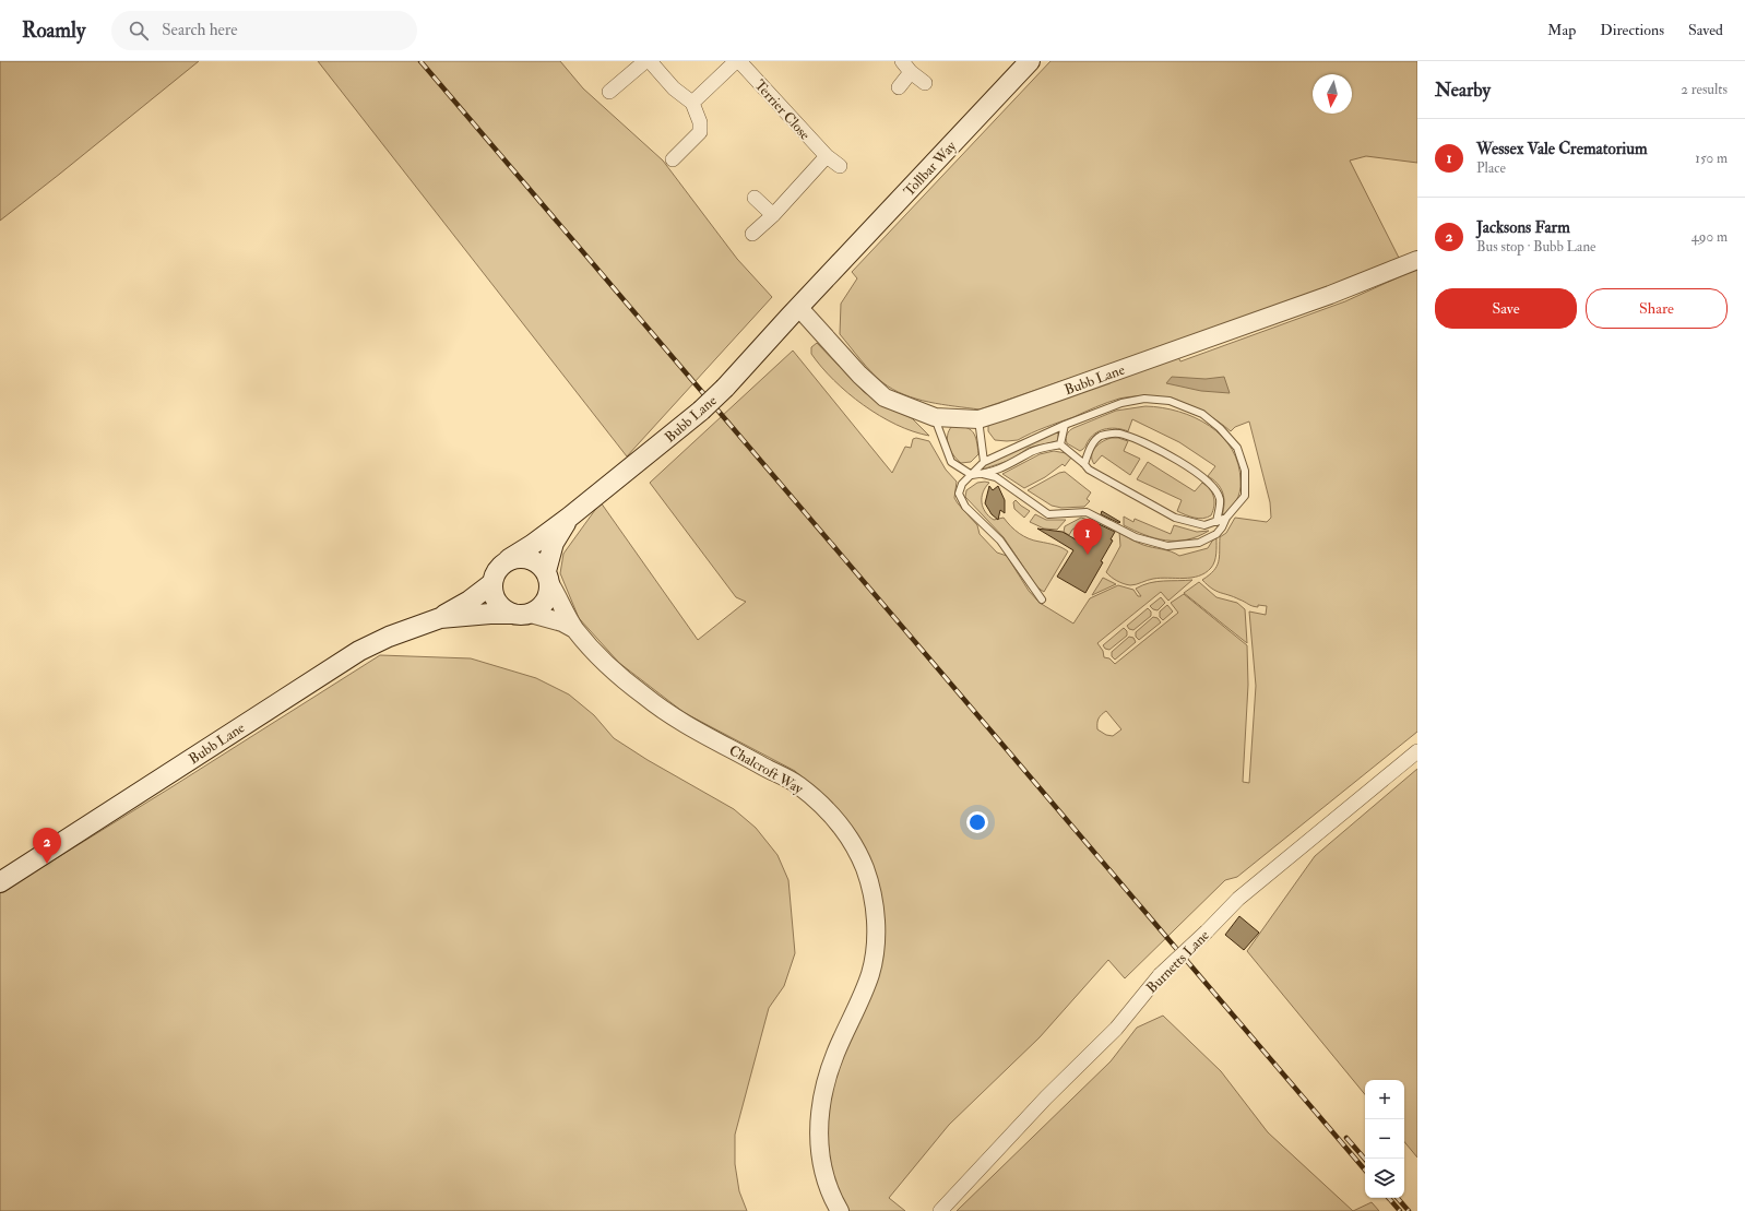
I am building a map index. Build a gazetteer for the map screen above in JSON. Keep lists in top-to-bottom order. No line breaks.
{"streets":{"main road":["Tollbar Way","Bubb Lane"],"street":["Terrier Close","Chalcroft Way","Burnetts Lane"]},"crossings":[["Tollbar Way","Bubb Lane"],["Bubb Lane","Chalcroft Way"]],"north":"bottom","page":{"header":"Roamly","search":"Search here","nav":["Map","Directions","Saved"],"heading":["Nearby","2 results"],"list":[{"mark":"1","name":"Wessex Vale Crematorium","note":"Place","value":"150 m"},{"mark":"2","name":"Jacksons Farm","note":"Bus stop · Bubb Lane","value":"490 m"}],"buttons":["Save","Share"],"pins":["1","2"],"map_buttons":["+","−"]}}
